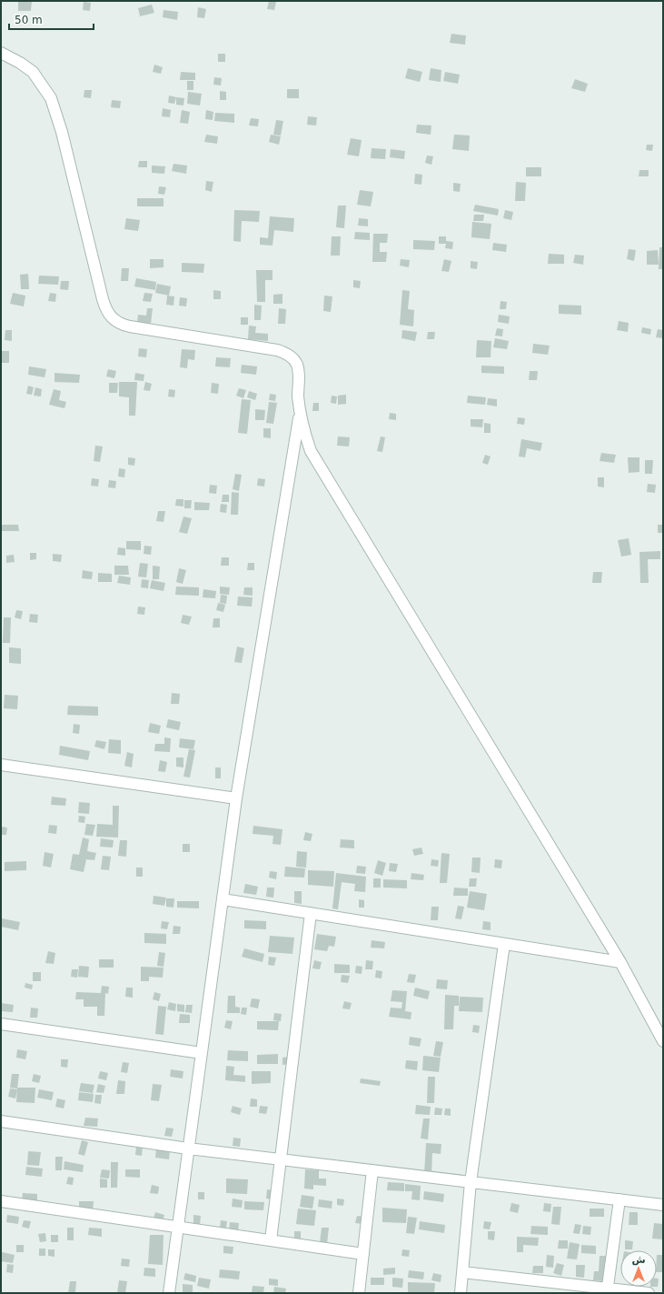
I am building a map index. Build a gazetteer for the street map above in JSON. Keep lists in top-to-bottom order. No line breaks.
{"scale_bar":"50 m","north":"top"}
